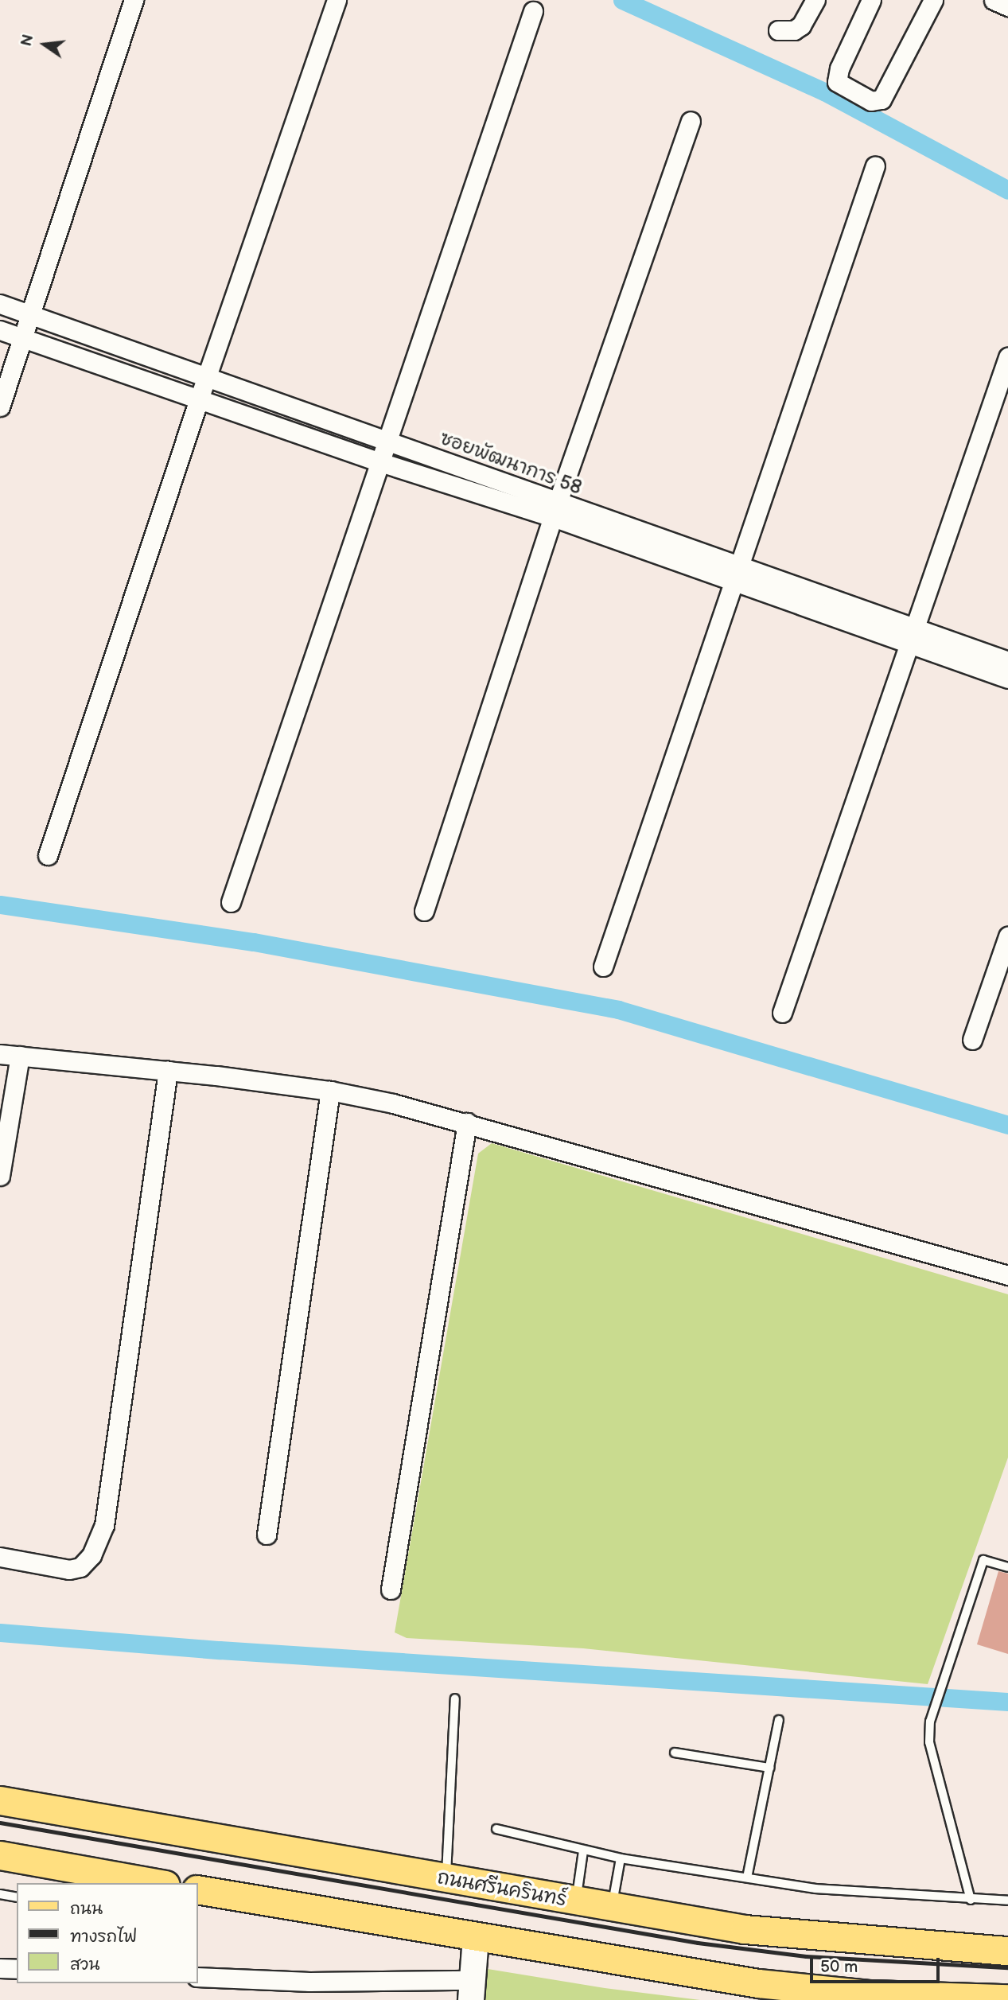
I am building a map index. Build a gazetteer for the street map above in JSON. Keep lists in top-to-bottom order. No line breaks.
{"streets":{"main road":["ถนนศรีนครินทร์"],"street":["ซอยพัฒนาการ 58"]},"legend":["ถนน","ทางรถไฟ","สวน"],"scale_bar":"50 m","north":"left"}
